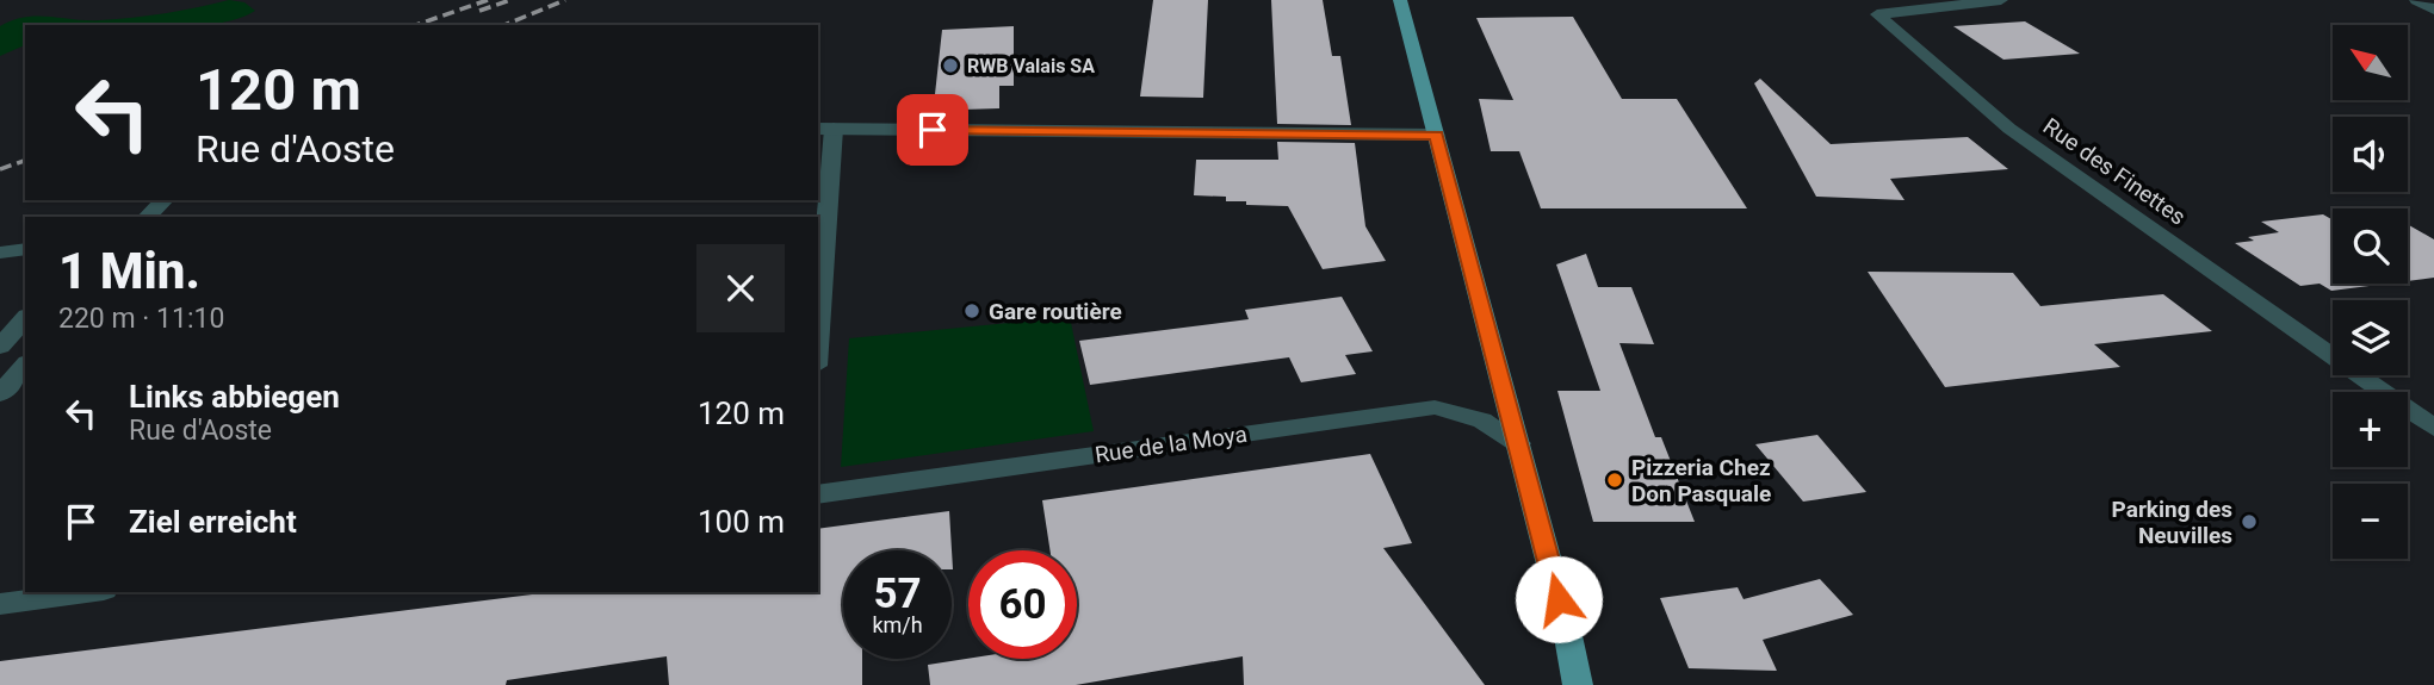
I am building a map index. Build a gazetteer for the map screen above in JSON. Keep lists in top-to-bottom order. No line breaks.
{"streets":{"street":["Rue des Finettes","Rue de la Moya"]},"places":["RWB Valais SA","Gare routière","Pizzeria Chez Don Pasquale","Parking des Neuvilles"],"north":"top left","page":{"map_buttons":["+","−"],"turn":["120 m","Rue d'Aoste"],"heading":["1 Min.","220 m · 11:10"],"list":[{"name":"Links abbiegen","note":"Rue d'Aoste","value":"120 m"},{"name":"Ziel erreicht","value":"100 m"}],"speed":"57 km/h","limit":"60"}}
